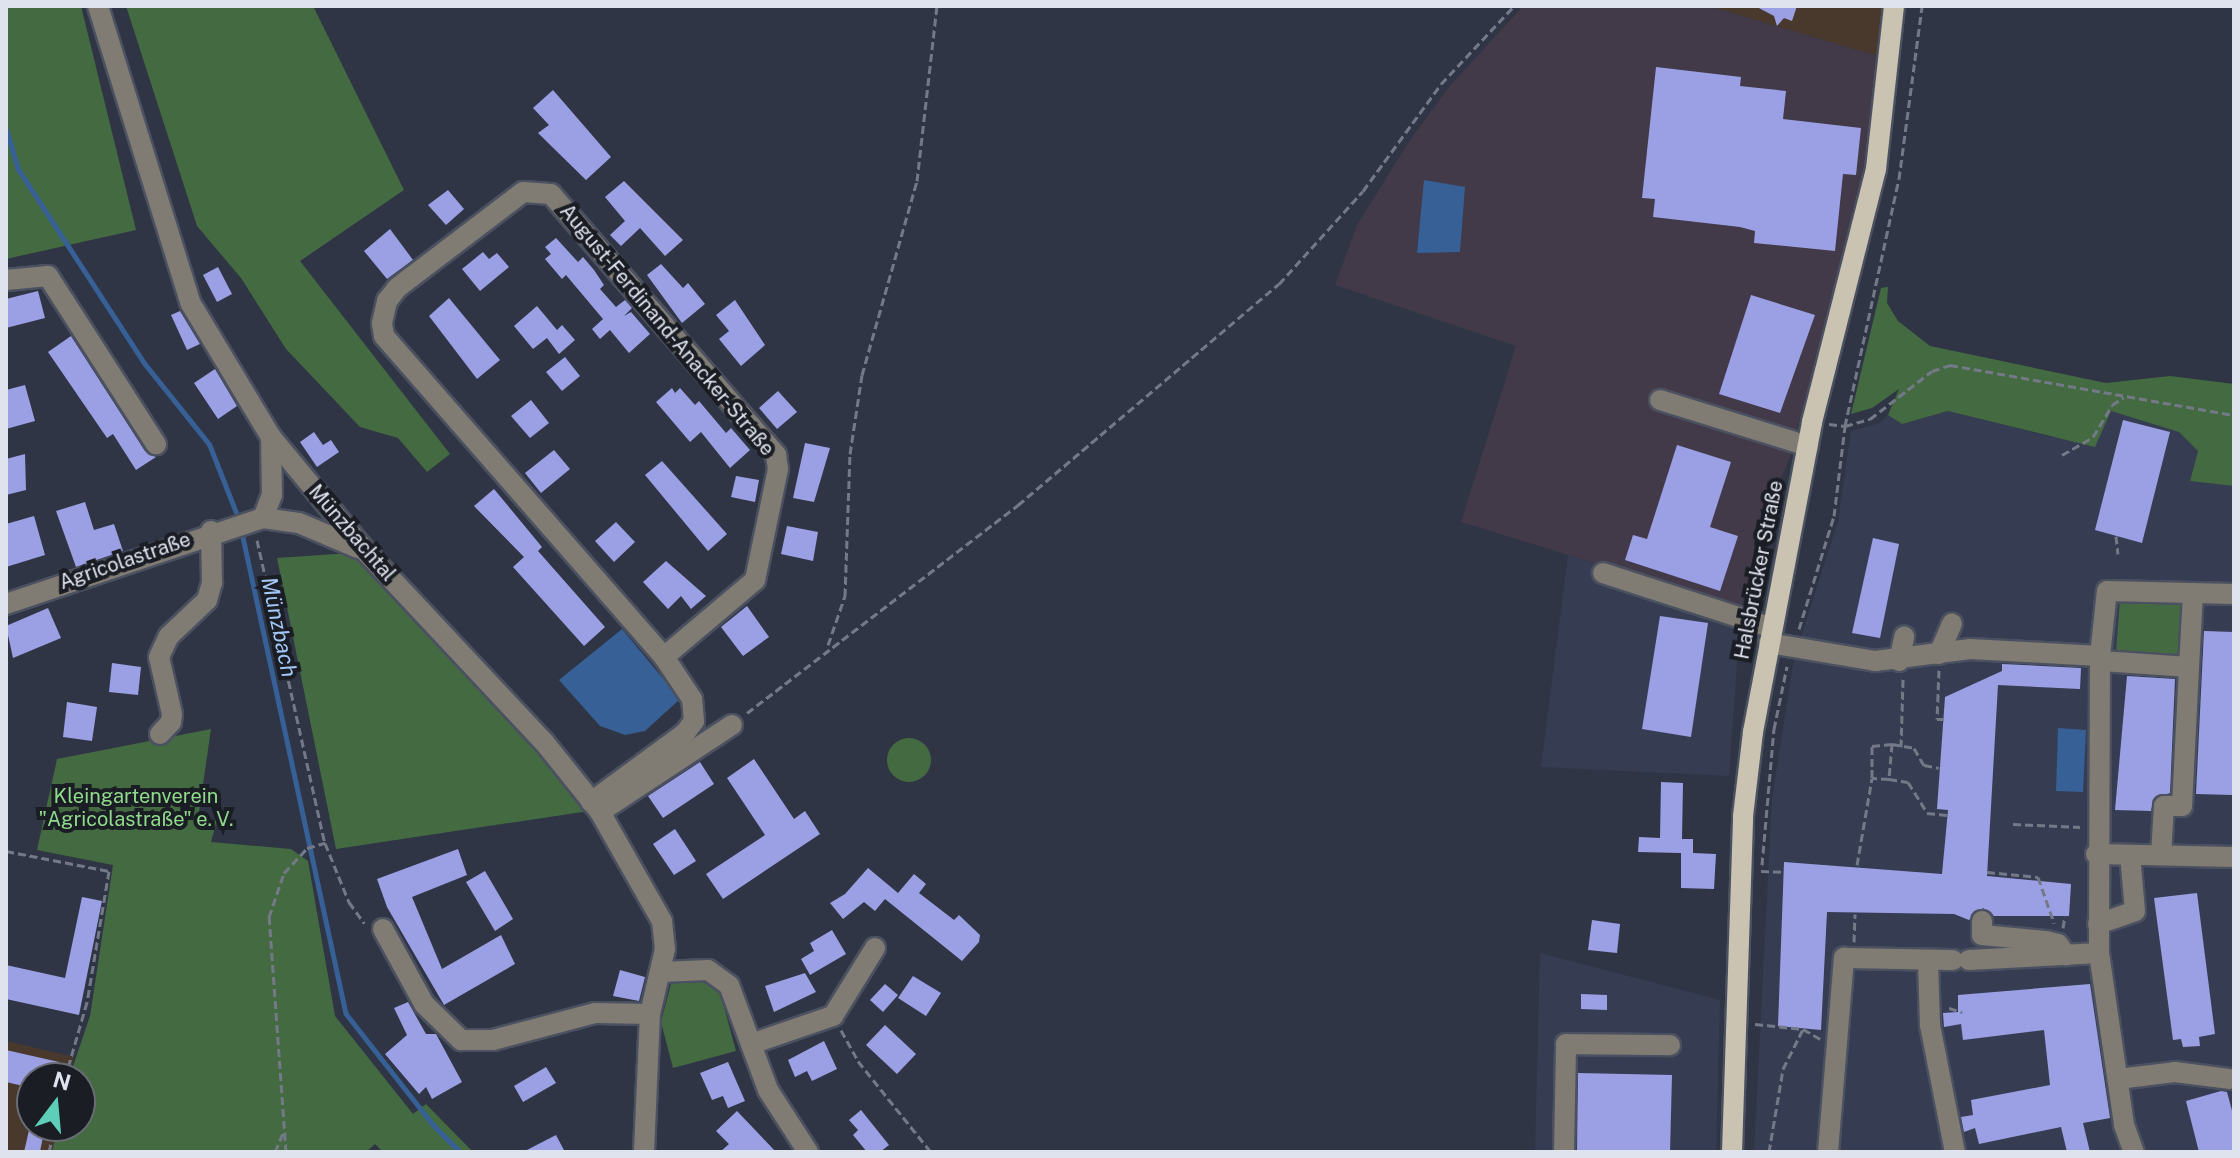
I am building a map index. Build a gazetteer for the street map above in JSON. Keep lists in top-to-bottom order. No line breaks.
{"streets":{"main road":["Halsbrücker Straße"],"street":["August-Ferdinand-Anacker-Straße","Münzbachtal","Agricolastraße"]},"crossings":[["August-Ferdinand-Anacker-Straße","Münzbachtal"]],"water":["Münzbach"],"parks":["Kleingartenverein \"Agricolastraße\" e. V."],"north":"top"}
